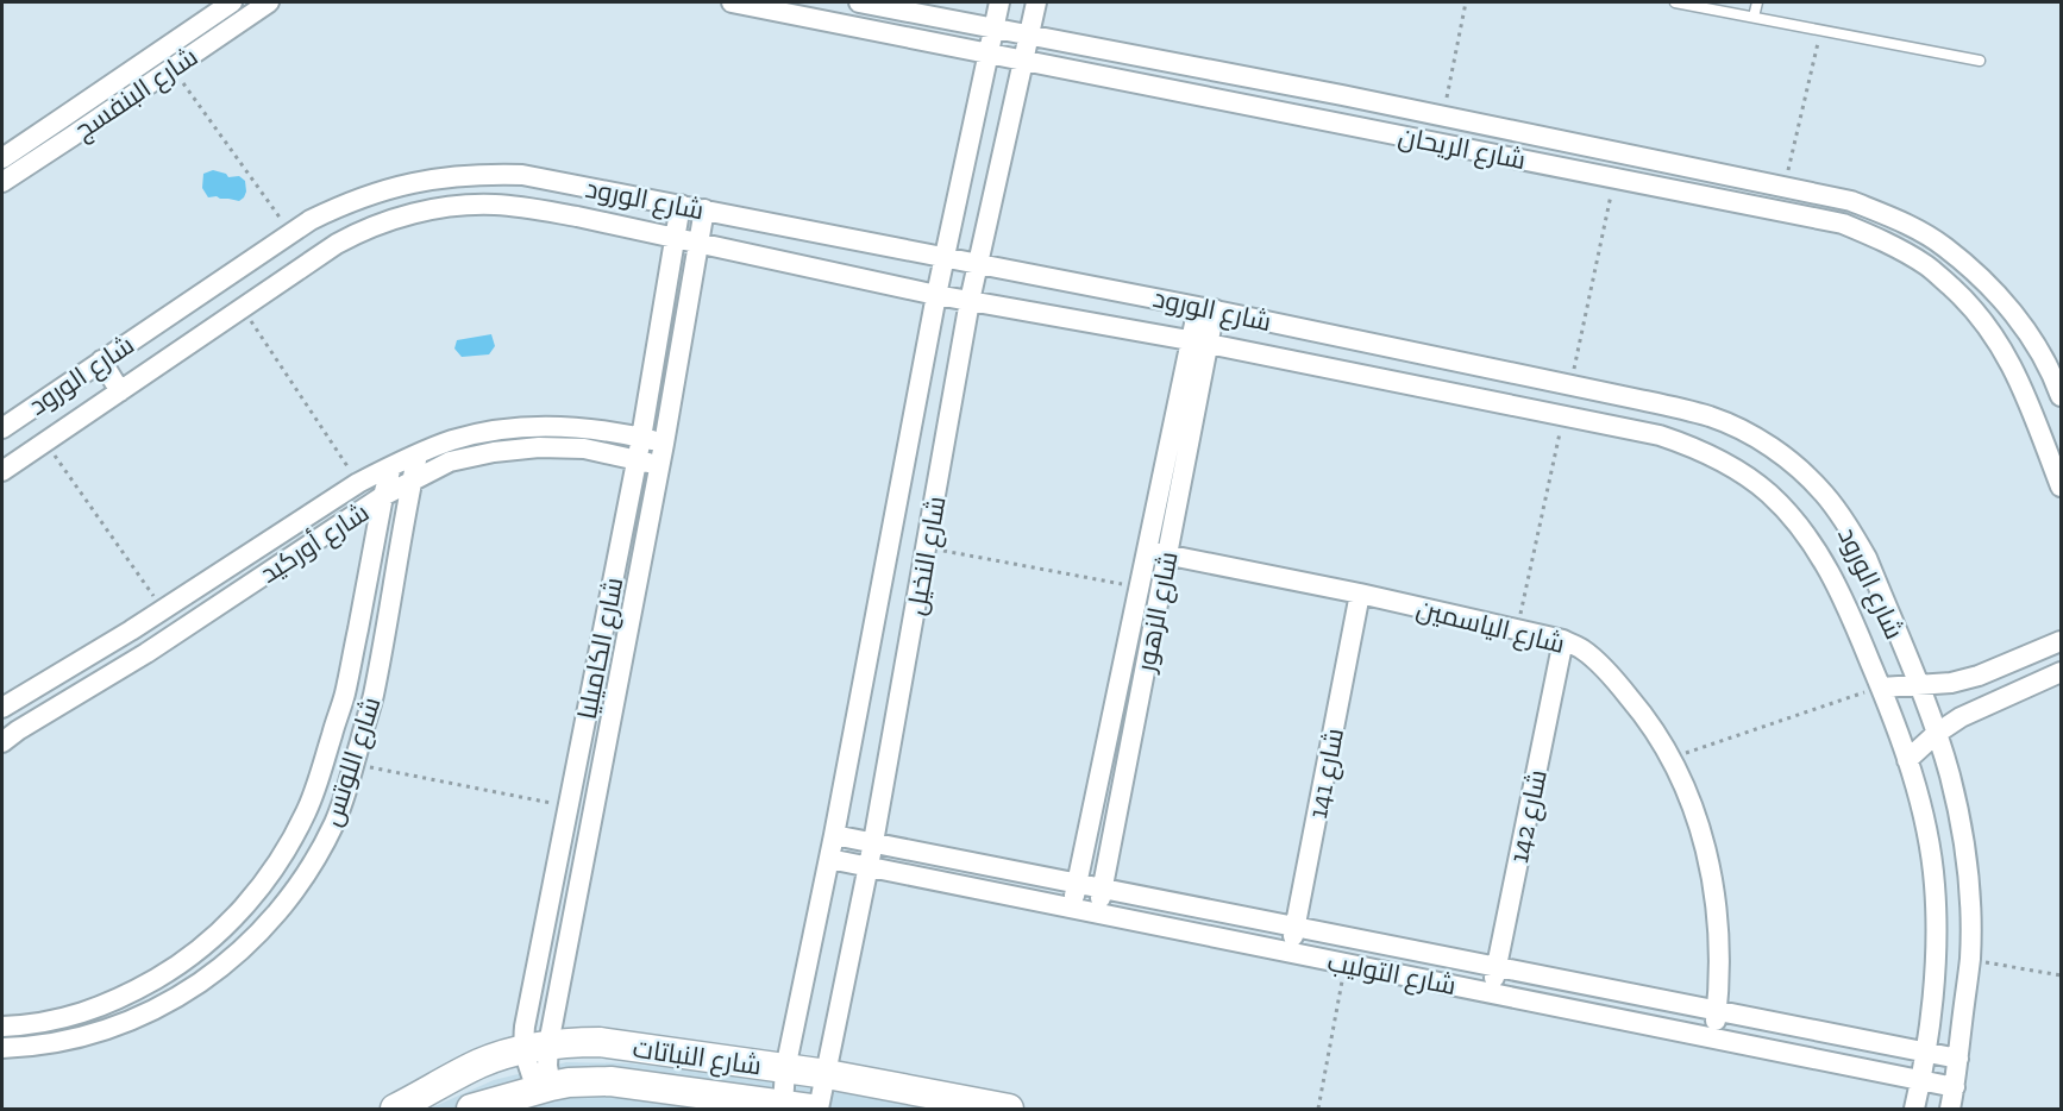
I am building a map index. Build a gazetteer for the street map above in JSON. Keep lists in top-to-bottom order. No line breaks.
{"streets":{"street":["شارع البنفسج","شارع الريحان","شارع الورود","شارع أوركيد","شارع النخيل","شارع الزهور","شارع الياسمين","شارع الكاميليا","شارع اللوتس","شارع 141","شارع 142","شارع التوليب","شارع النباتات"]},"crossings":[["شارع الريحان","شارع النخيل"],["شارع الورود","شارع النخيل"],["شارع الورود","شارع الزهور"],["شارع الورود","شارع الكاميليا"],["شارع الورود","شارع التوليب"],["شارع أوركيد","شارع الكاميليا"],["شارع أوركيد","شارع اللوتس"],["شارع النخيل","شارع التوليب"],["شارع النخيل","شارع النباتات"],["شارع الزهور","شارع الياسمين"],["شارع الزهور","شارع التوليب"],["شارع الياسمين","شارع 141"],["شارع الياسمين","شارع 142"],["شارع الياسمين","شارع التوليب"],["شارع الكاميليا","شارع النباتات"],["شارع 141","شارع التوليب"],["شارع 142","شارع التوليب"]]}
